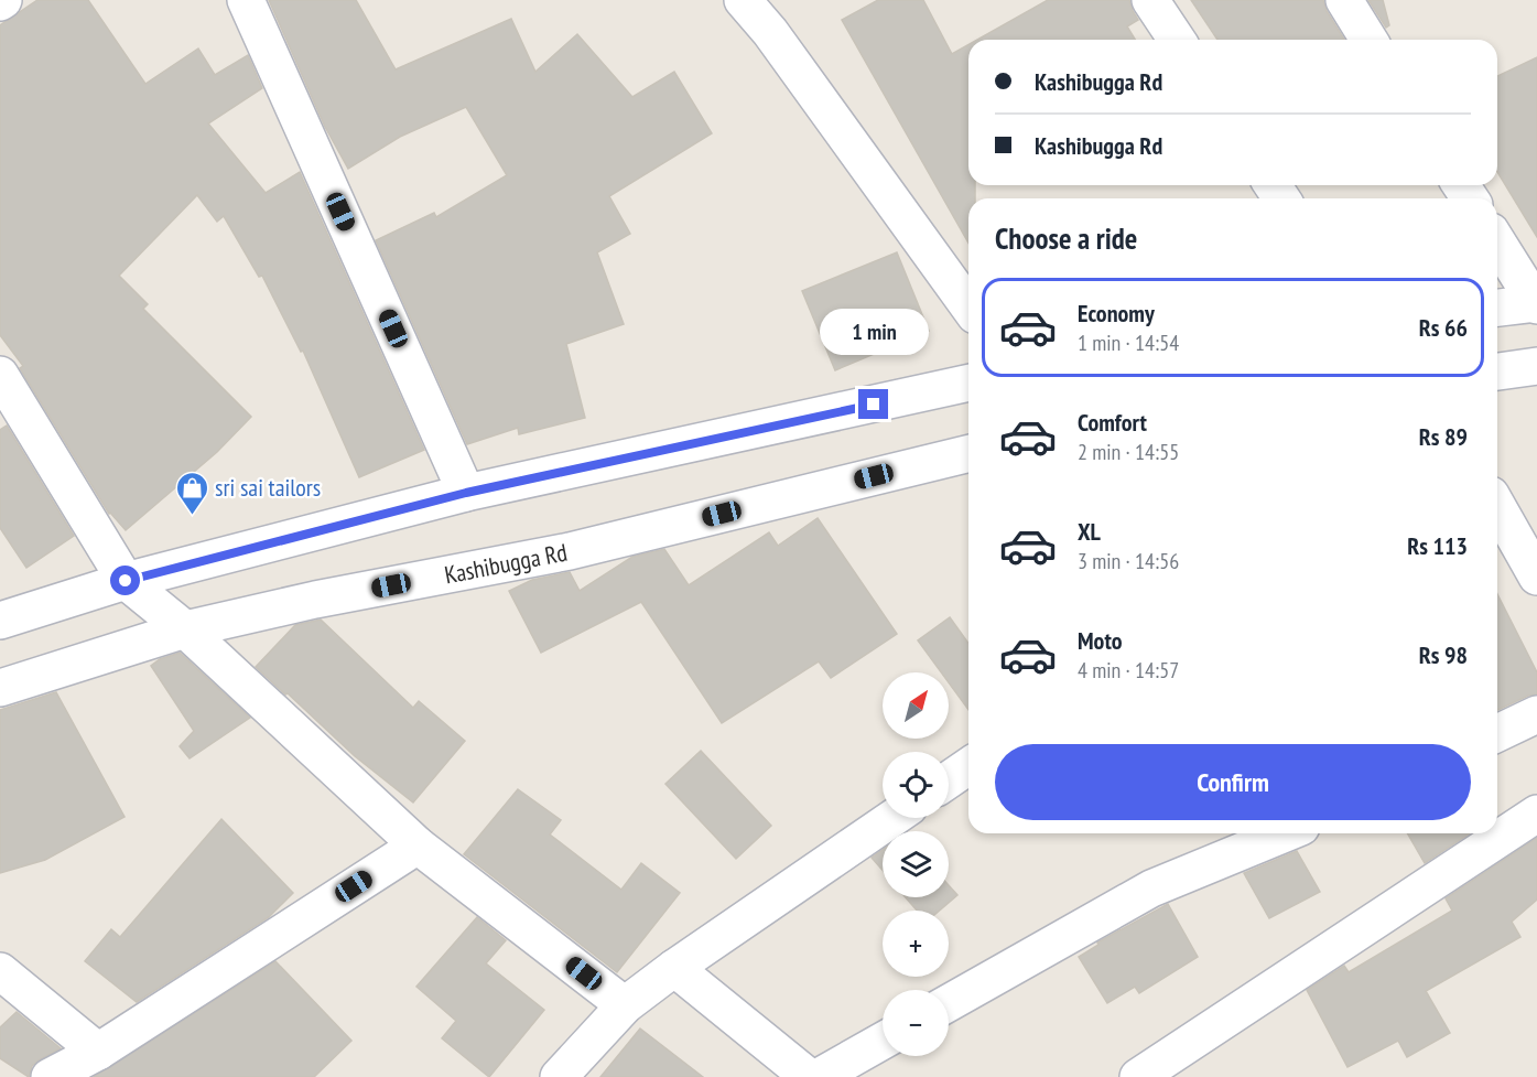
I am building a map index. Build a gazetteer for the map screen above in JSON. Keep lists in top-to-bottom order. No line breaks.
{"streets":{"street":["Kashibugga Rd"]},"places":{"shop":["sri sai tailors"]},"north":"top right","page":{"banner":["Kashibugga Rd","Kashibugga Rd"],"heading":"Choose a ride","list":[{"name":"Economy","note":"1 min · 14:54","value":"Rs 66"},{"name":"Comfort","note":"2 min · 14:55","value":"Rs 89"},{"name":"XL","note":"3 min · 14:56","value":"Rs 113"},{"name":"Moto","note":"4 min · 14:57","value":"Rs 98"}],"bubble":"1 min","map_buttons":["+","−"],"buttons":"Confirm"}}
